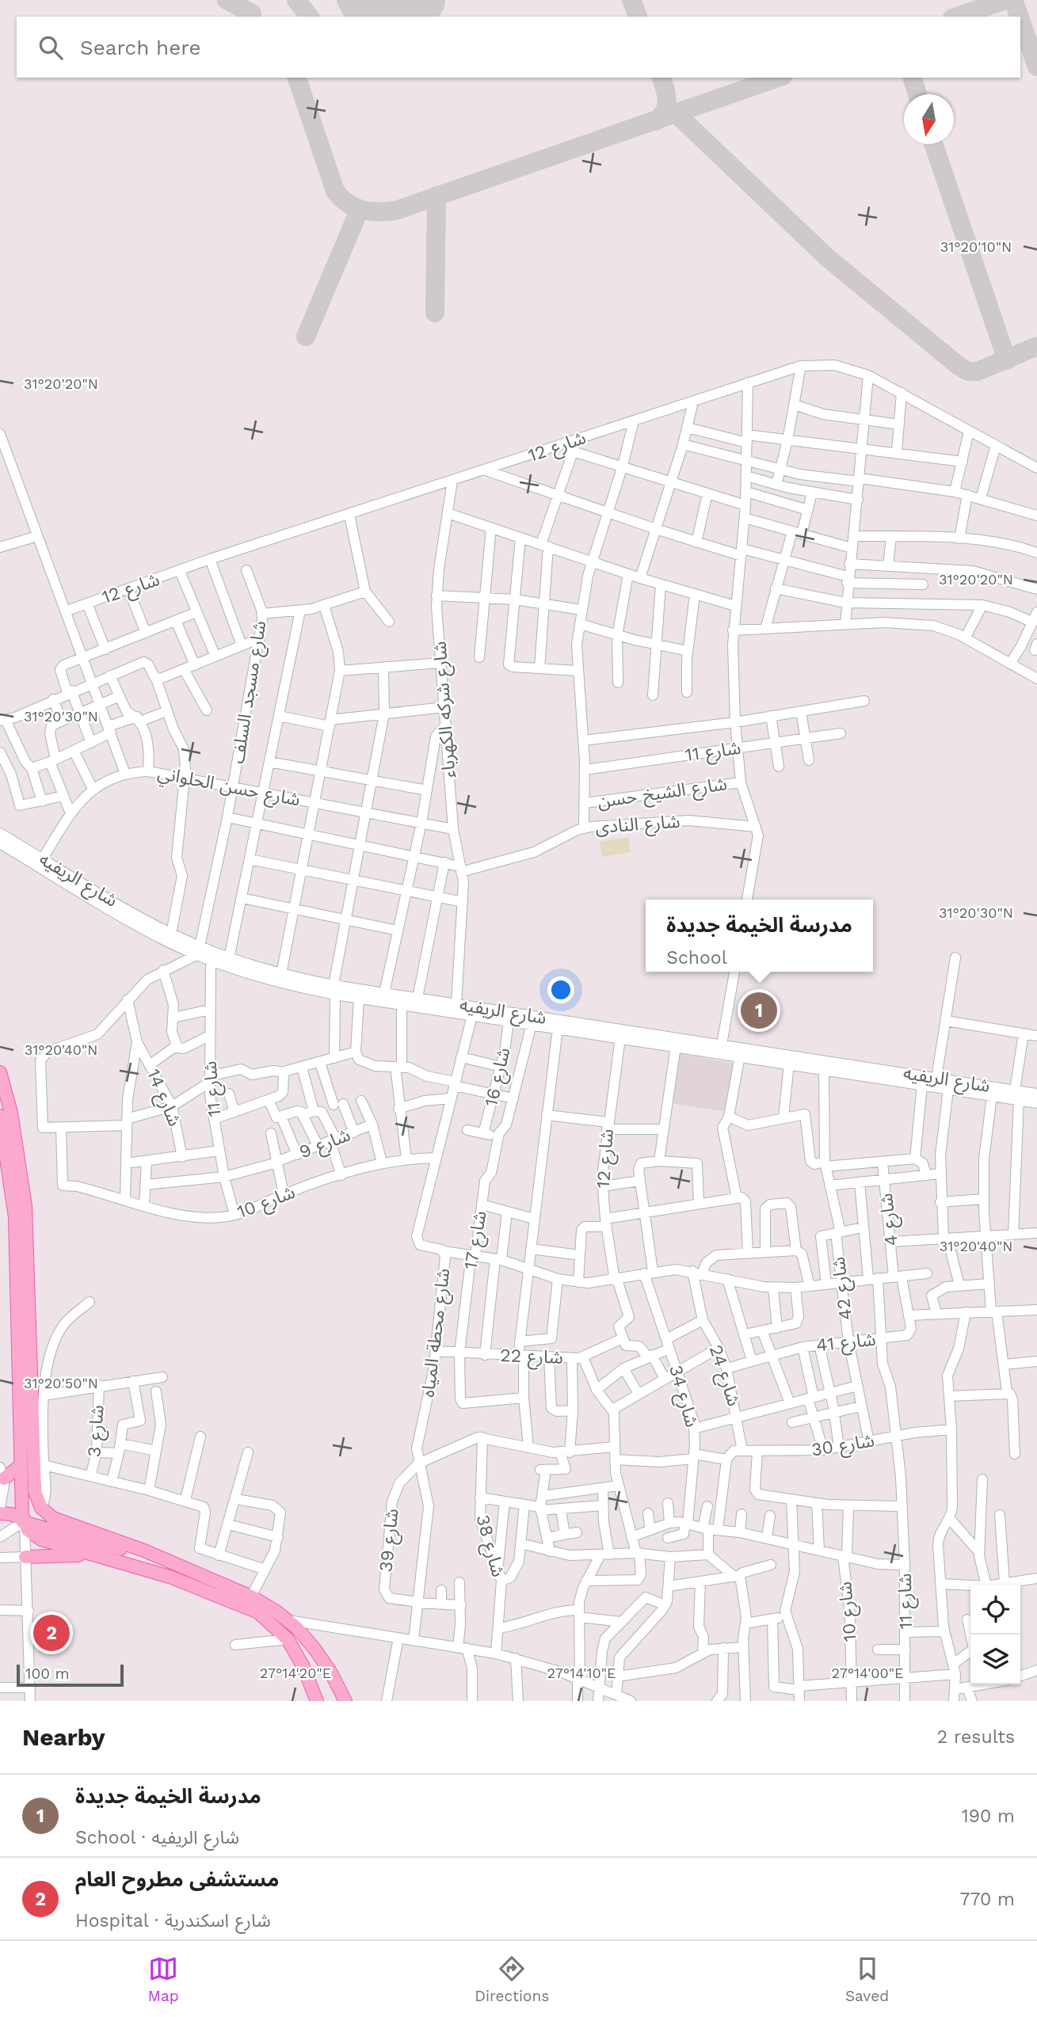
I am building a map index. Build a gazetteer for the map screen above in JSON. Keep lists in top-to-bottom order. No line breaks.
{"streets":{"street":["شارع 12","شارع مسجد السلف","شارع شركه الكهرباء","شارع 11","شارع حسن الحلواني","شارع الشيخ حسن","شارع النادى","شارع الريفيه","شارع 16","شارع 14","شارع 9","شارع 10","شارع 4","شارع 17","شارع 42","شارع محطة المياه","شارع 41","شارع 22","شارع 24","شارع 34","شارع 3","شارع 30","شارع 39","شارع 38"]},"crossings":[["شارع 12","شارع شركه الكهرباء"],["شارع 12","شارع الريفيه"],["شارع 12","شارع 22"],["شارع مسجد السلف","شارع حسن الحلواني"],["شارع مسجد السلف","شارع الريفيه"],["شارع شركه الكهرباء","شارع حسن الحلواني"],["شارع شركه الكهرباء","شارع النادى"],["شارع شركه الكهرباء","شارع الريفيه"],["شارع 11","شارع الريفيه"],["شارع 11","شارع 9"],["شارع 11","شارع 10"],["شارع 11","شارع 41"],["شارع 11","شارع 30"],["شارع حسن الحلواني","شارع الريفيه"],["شارع الريفيه","شارع 16"],["شارع الريفيه","شارع 17"],["شارع الريفيه","شارع 42"],["شارع الريفيه","شارع محطة المياه"],["شارع 10","شارع محطة المياه"],["شارع 17","شارع 22"],["شارع 42","شارع 41"],["شارع 42","شارع 30"],["شارع محطة المياه","شارع 22"],["شارع محطة المياه","شارع 39"],["شارع 41","شارع 24"],["شارع 24","شارع 30"],["شارع 39","شارع 38"]],"scale_bar":"100 m","north":"bottom","page":{"search":"Search here","popup":["مدرسة الخيمة جديدة","School"],"pins":["1","2"],"scale":"100 m","heading":["Nearby","2 results"],"list":[{"mark":"1","name":"مدرسة الخيمة جديدة","note":"School · شارع الريفيه","value":"190 m"},{"mark":"2","name":"مستشفى مطروح العام","note":"Hospital · شارع اسكندرية","value":"770 m"}],"nav":["Map","Directions","Saved"]},"coordinates":["31°20'10\"N","31°20'20\"N","31°20'30\"N","31°20'40\"N","31°20'50\"N","27°14'20\"E","27°14'10\"E","27°14'00\"E"]}
